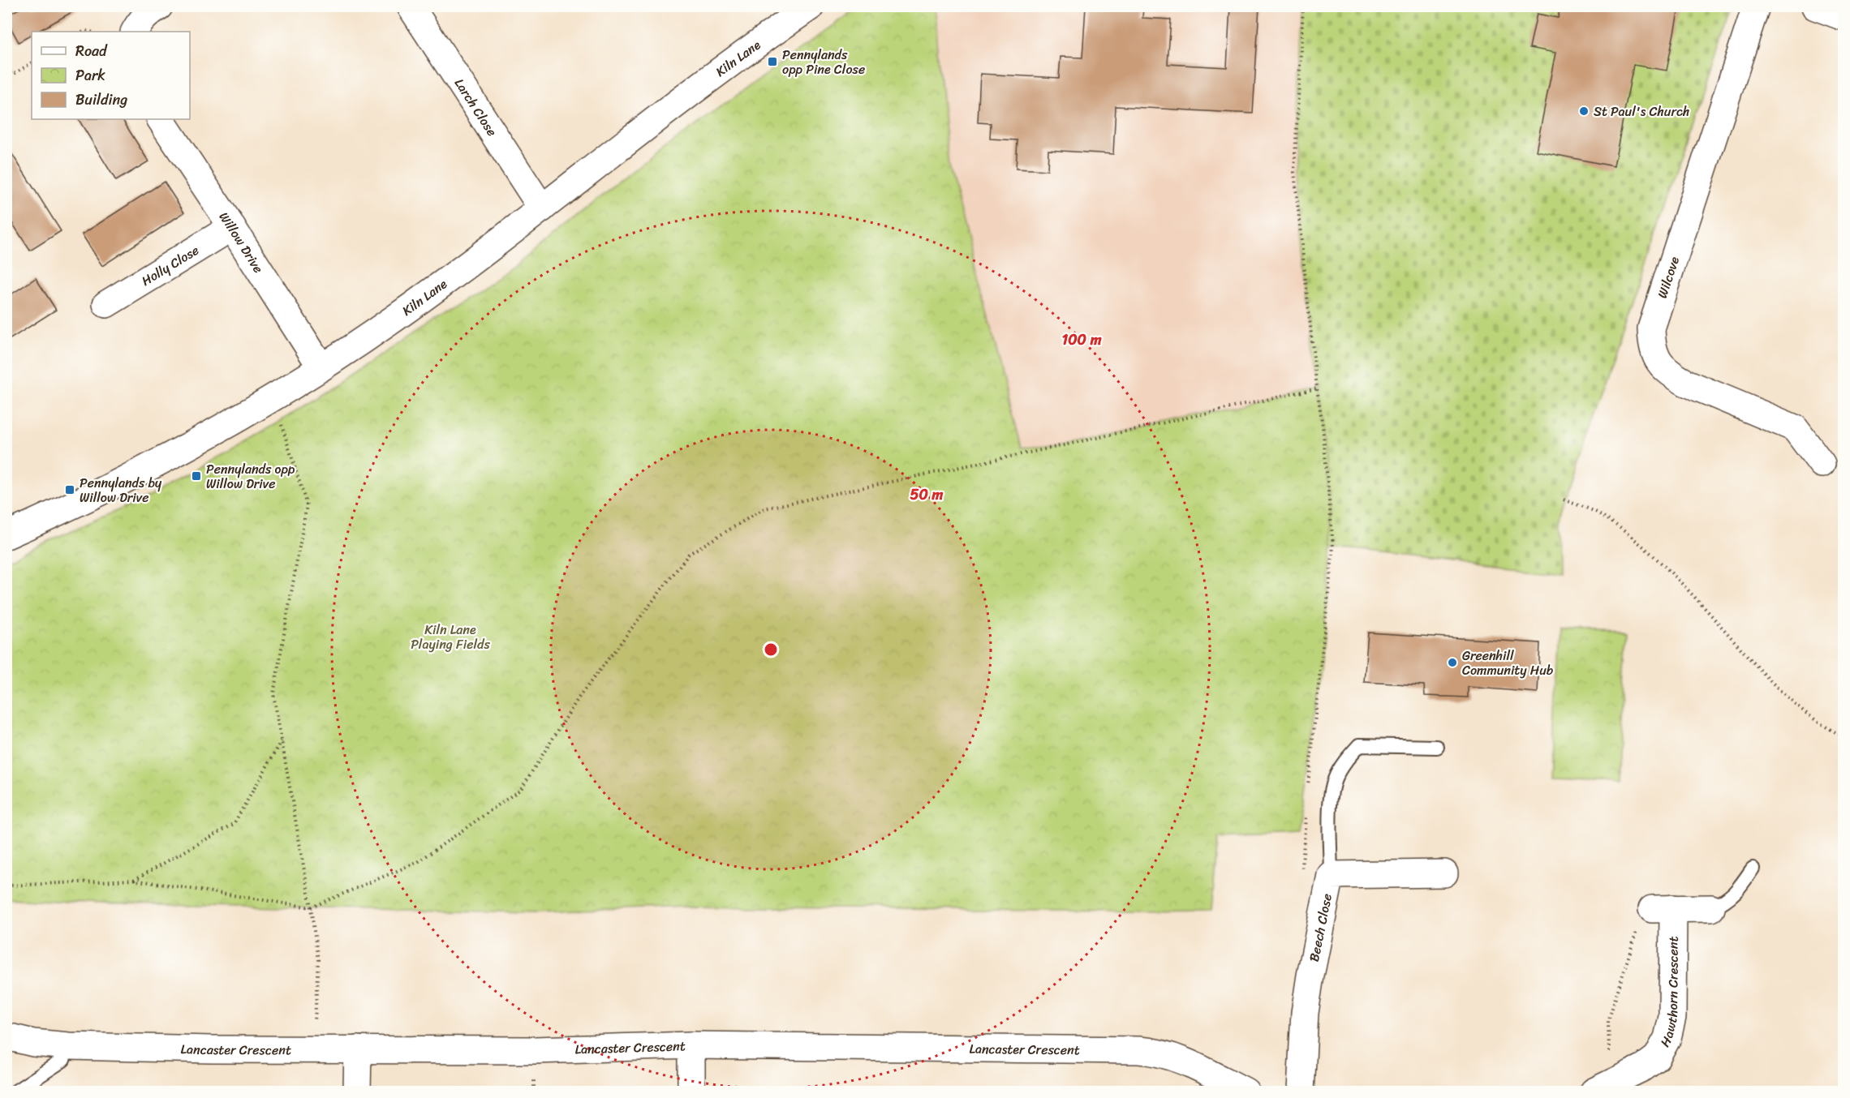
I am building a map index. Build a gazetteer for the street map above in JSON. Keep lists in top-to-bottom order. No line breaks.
{"streets":{"street":["Kiln Lane","Larch Close","Willow Drive","Holly Close","Wilcove","Beech Close","Hawthorn Crescent","Lancaster Crescent"]},"crossings":[["Kiln Lane","Larch Close"],["Kiln Lane","Willow Drive"],["Willow Drive","Holly Close"]],"parks":["Kiln Lane Playing Fields"],"places":{"transit":["Pennylands opp Pine Close","Pennylands opp Willow Drive","Pennylands by Willow Drive"],"other":["St Paul's Church","Greenhill Community Hub"]},"legend":["Road","Park","Building"],"rings":["100 m","50 m"]}
